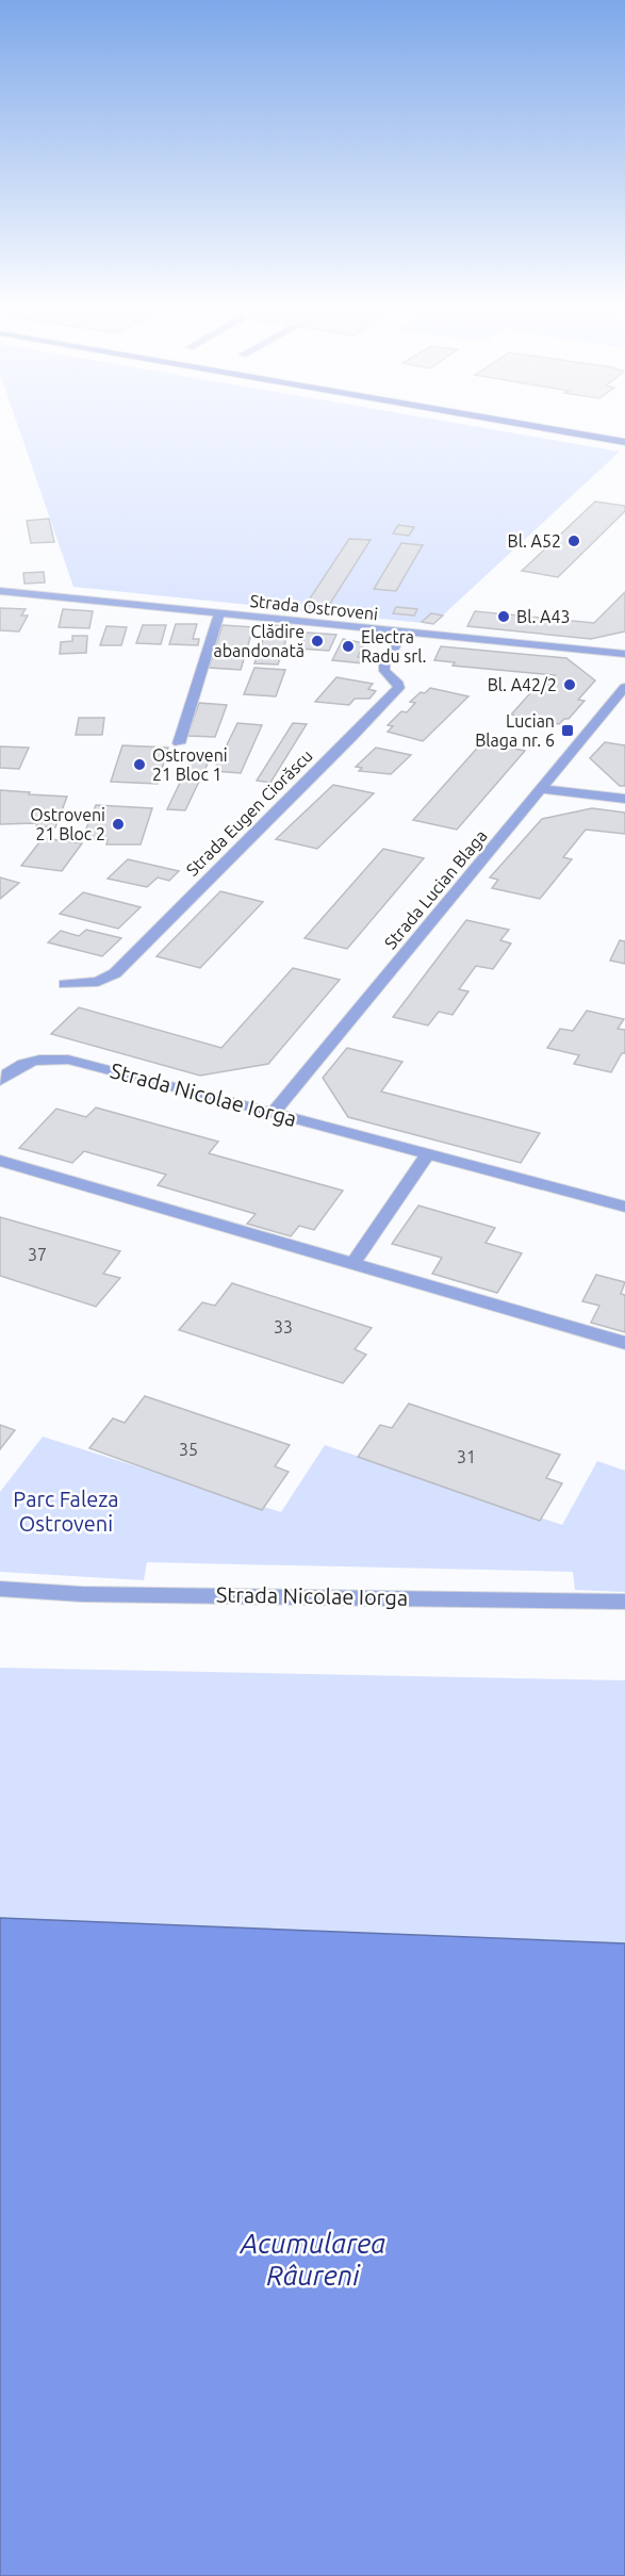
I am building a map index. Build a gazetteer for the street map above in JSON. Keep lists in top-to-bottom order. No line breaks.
{"streets":{"street":["Strada Ostroveni","Strada Eugen Ciorăscu","Strada Lucian Blaga","Strada Nicolae Iorga"]},"crossings":[["Strada Ostroveni","Strada Eugen Ciorăscu"],["Strada Lucian Blaga","Strada Nicolae Iorga"]],"water":["Acumularea Râureni"],"parks":["Parc Faleza Ostroveni"],"places":{"other":["Bl. A52","Bl. A43","Clădire abandonată","Electra Radu srl.","Bl. A42/2","Ostroveni 21 Bloc 1","Ostroveni 21 Bloc 2"],"transit":["Lucian Blaga nr. 6"]},"house_numbers":["37","33","35","31"]}
